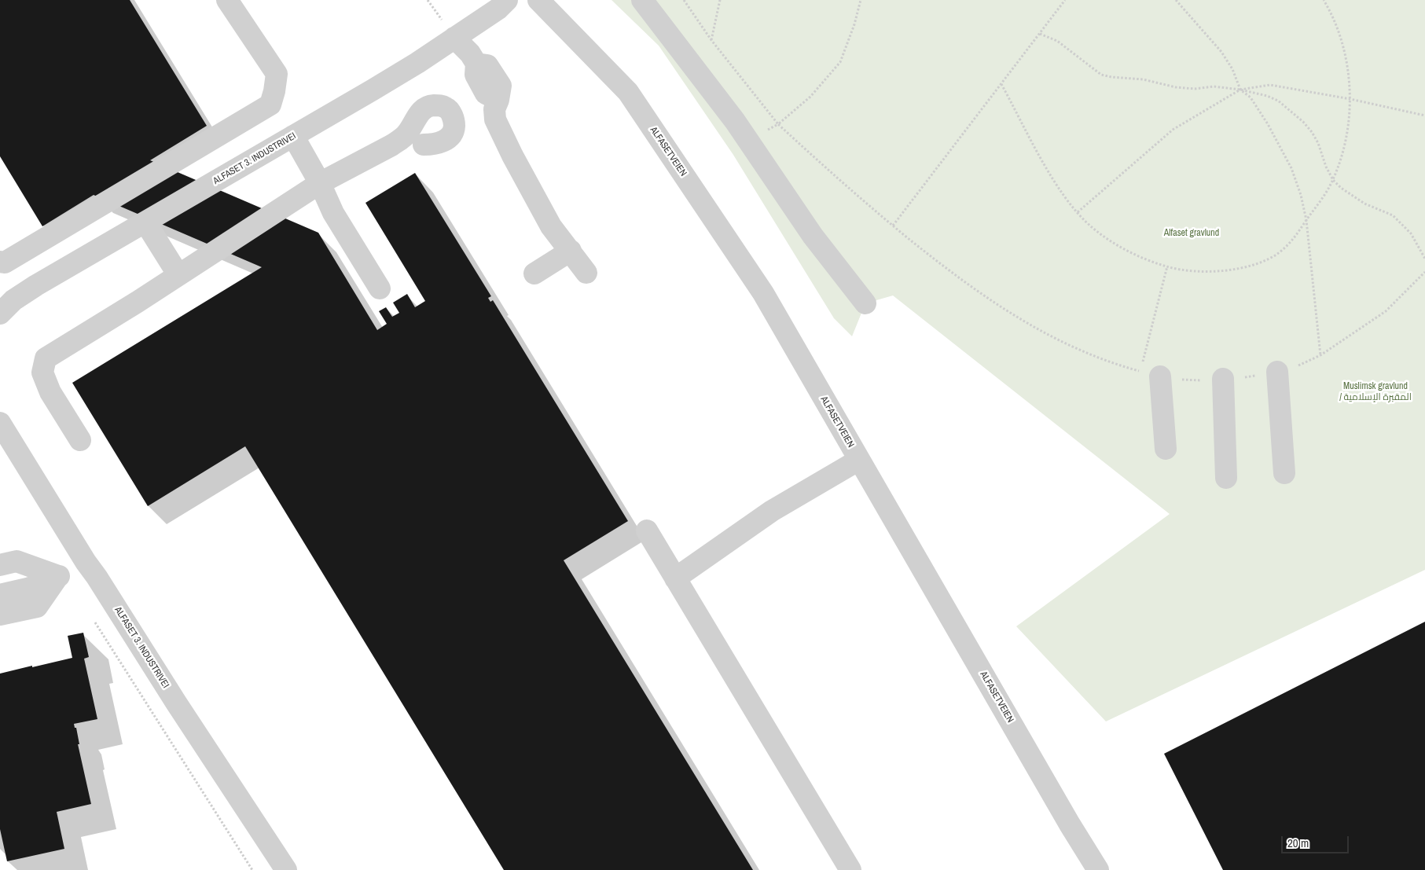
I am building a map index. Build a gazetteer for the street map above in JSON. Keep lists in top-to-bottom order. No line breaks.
{"streets":{"street":["ALFASETVEIEN","ALFASET 3. INDUSTRIVEI"]},"parks":["Alfaset gravlund","Muslimsk gravlund / المقبرة الإسلامية"],"scale_bar":"20 m"}
